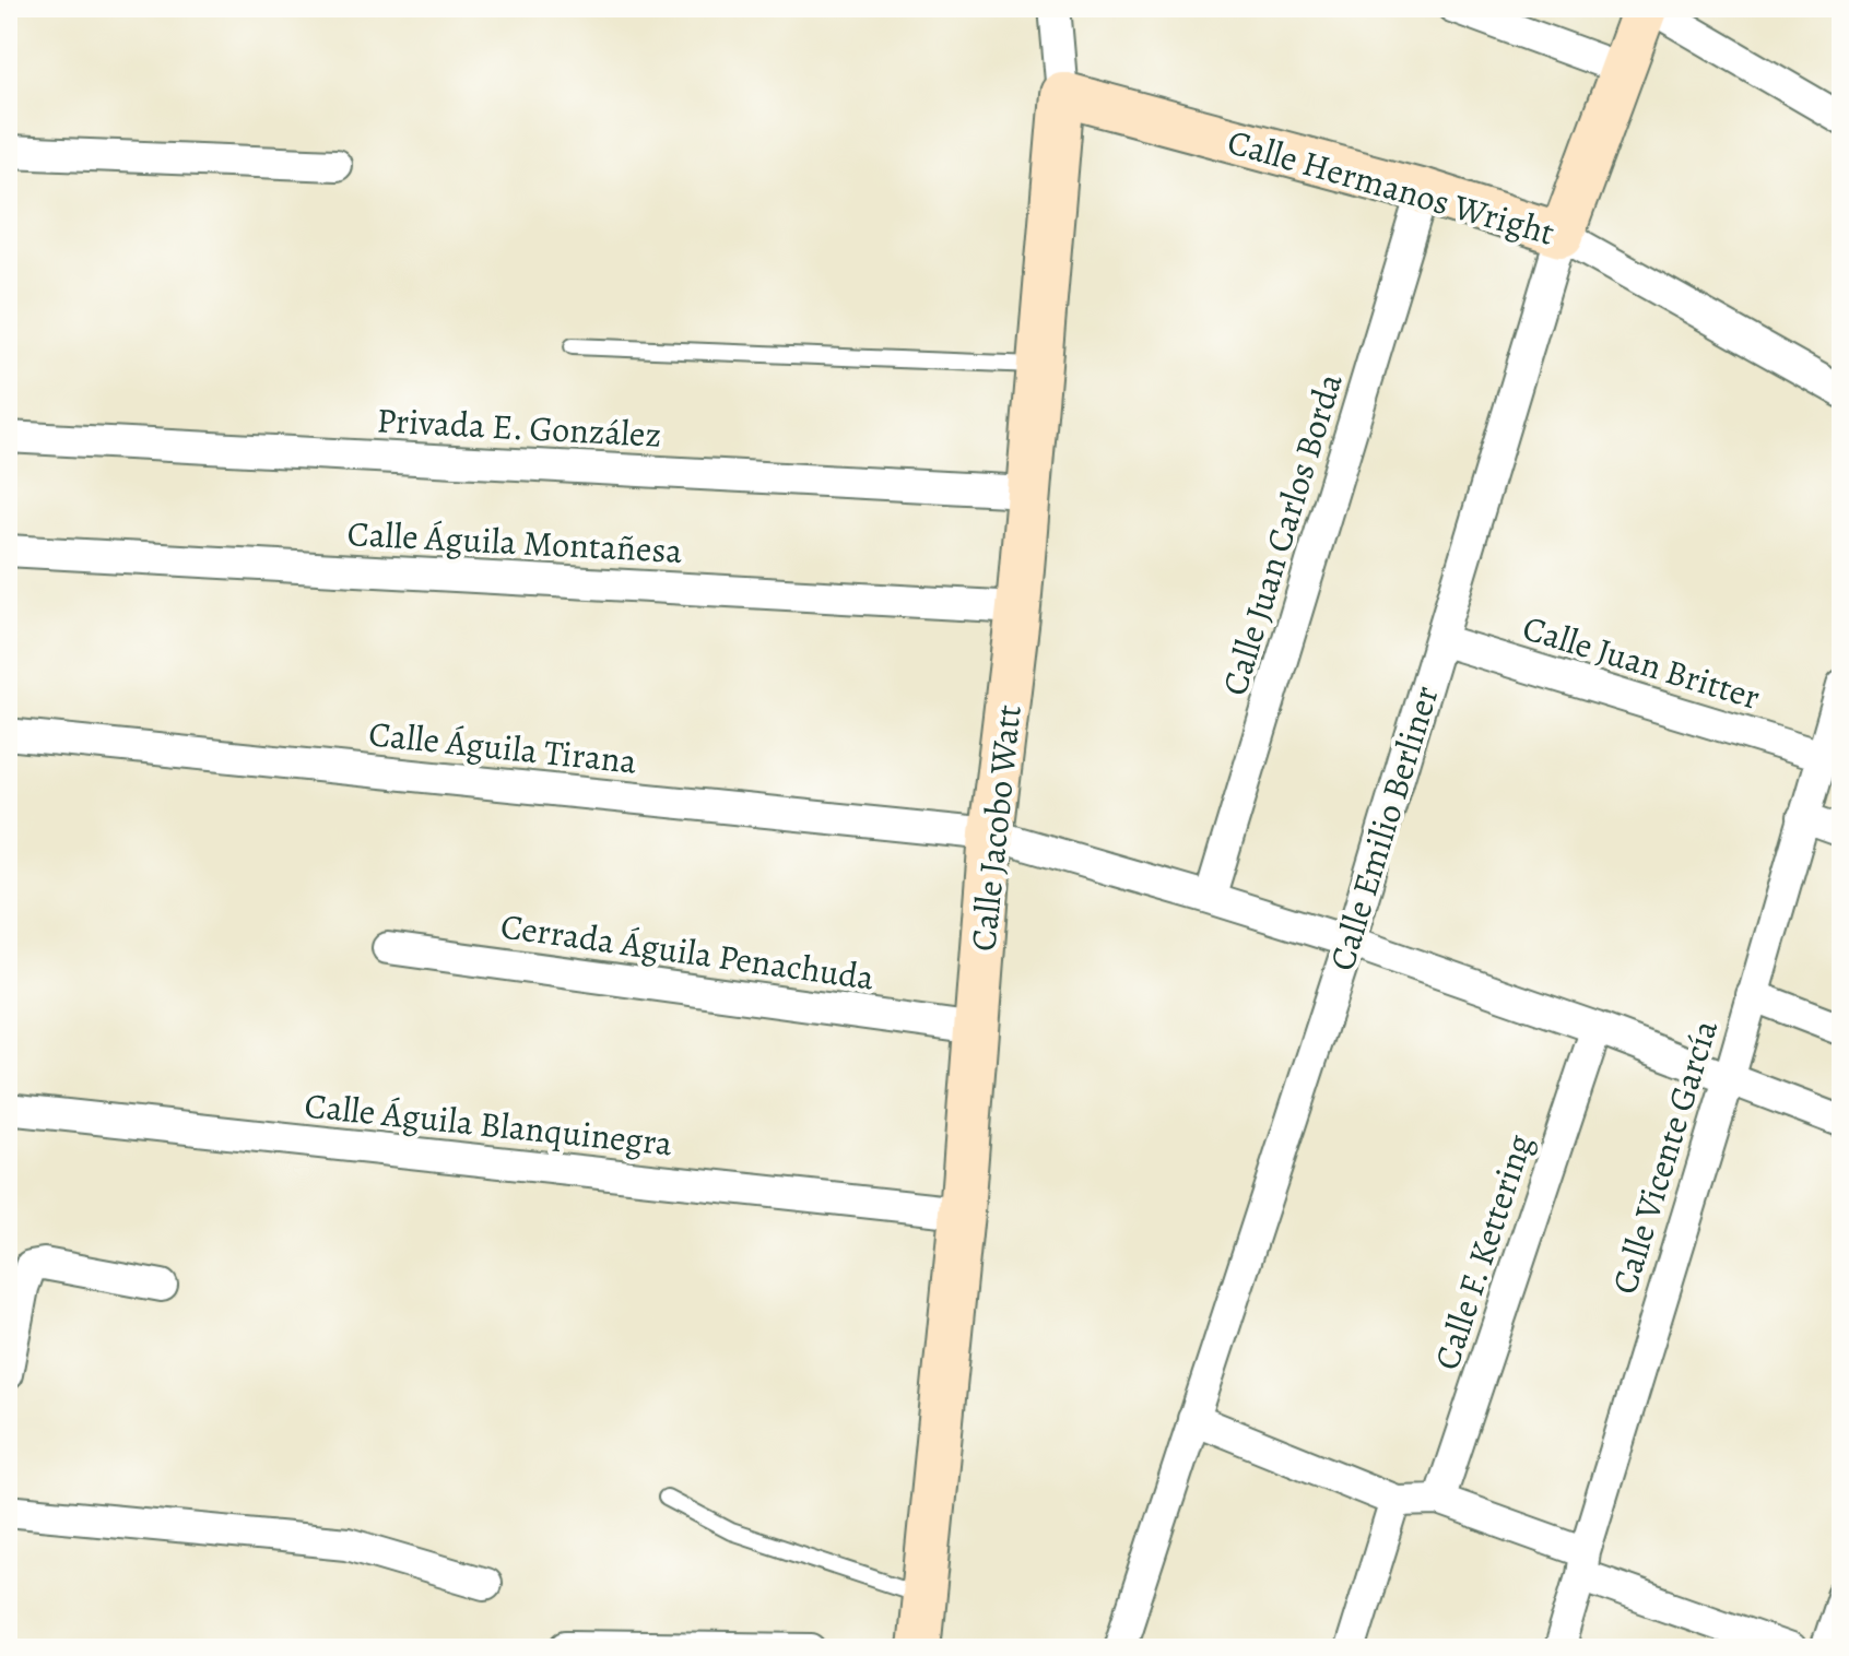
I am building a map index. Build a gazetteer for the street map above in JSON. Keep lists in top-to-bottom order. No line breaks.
{"streets":{"street":["Calle Hermanos Wright","Privada E. González","Calle Juan Carlos Borda","Calle Águila Montañesa","Calle Juan Britter","Calle Águila Tirana","Calle Jacobo Watt","Calle Emilio Berliner","Cerrada Águila Penachuda","Calle Águila Blanquinegra","Calle Vicente García","Calle F. Kettering"]},"crossings":[["Calle Hermanos Wright","Calle Juan Carlos Borda"],["Calle Hermanos Wright","Calle Jacobo Watt"],["Calle Hermanos Wright","Calle Emilio Berliner"],["Privada E. González","Calle Jacobo Watt"],["Calle Juan Carlos Borda","Calle Águila Tirana"],["Calle Águila Montañesa","Calle Jacobo Watt"],["Calle Juan Britter","Calle Emilio Berliner"],["Calle Juan Britter","Calle Vicente García"],["Calle Águila Tirana","Calle Jacobo Watt"],["Calle Águila Tirana","Calle Emilio Berliner"],["Calle Águila Tirana","Calle Vicente García"],["Calle Águila Tirana","Calle F. Kettering"],["Calle Jacobo Watt","Cerrada Águila Penachuda"],["Calle Jacobo Watt","Calle Águila Blanquinegra"]]}
